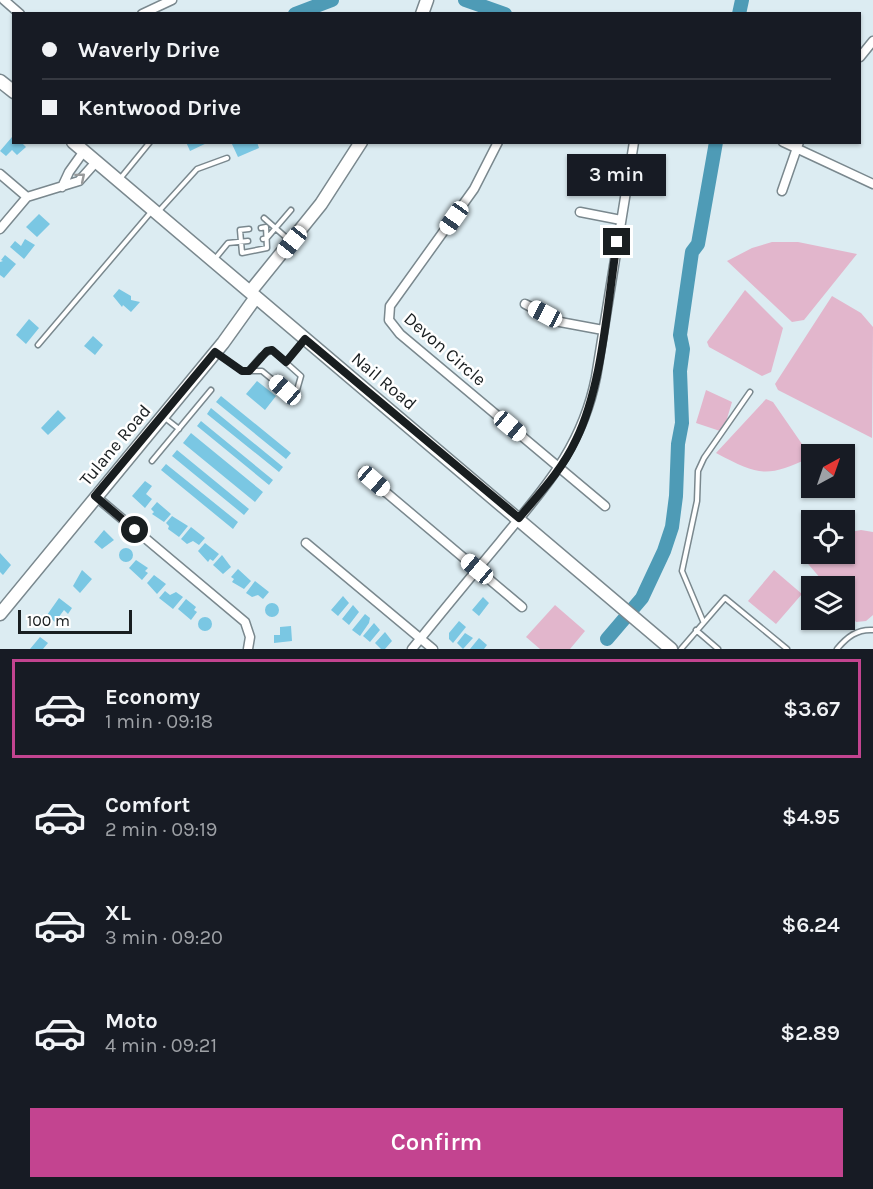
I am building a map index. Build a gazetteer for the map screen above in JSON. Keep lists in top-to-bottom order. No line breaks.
{"streets":{"street":["Devon Circle","Nail Road","Tulane Road"]},"crossings":[["Nail Road","Tulane Road"]],"scale_bar":"100 m","north":"top right","page":{"banner":["Waverly Drive","Kentwood Drive"],"bubble":"3 min","scale":"100 m","list":[{"name":"Economy","note":"1 min · 09:18","value":"$3.67"},{"name":"Comfort","note":"2 min · 09:19","value":"$4.95"},{"name":"XL","note":"3 min · 09:20","value":"$6.24"},{"name":"Moto","note":"4 min · 09:21","value":"$2.89"}],"buttons":"Confirm"}}
